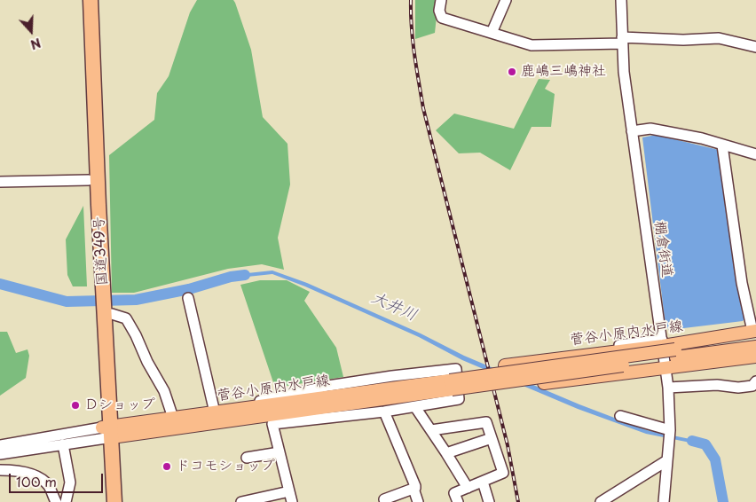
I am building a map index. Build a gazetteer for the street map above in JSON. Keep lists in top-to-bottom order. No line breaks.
{"streets":{"highway":["国道349号"],"main road":["菅谷小原内水戸線"],"street":["棚倉街道"]},"crossings":[["棚倉街道","菅谷小原内水戸線"],["国道349号","菅谷小原内水戸線"]],"water":["大井川"],"places":["鹿嶋三嶋神社","Ｄショップ","ドコモショップ"],"scale_bar":"100 m","north":"bottom"}
